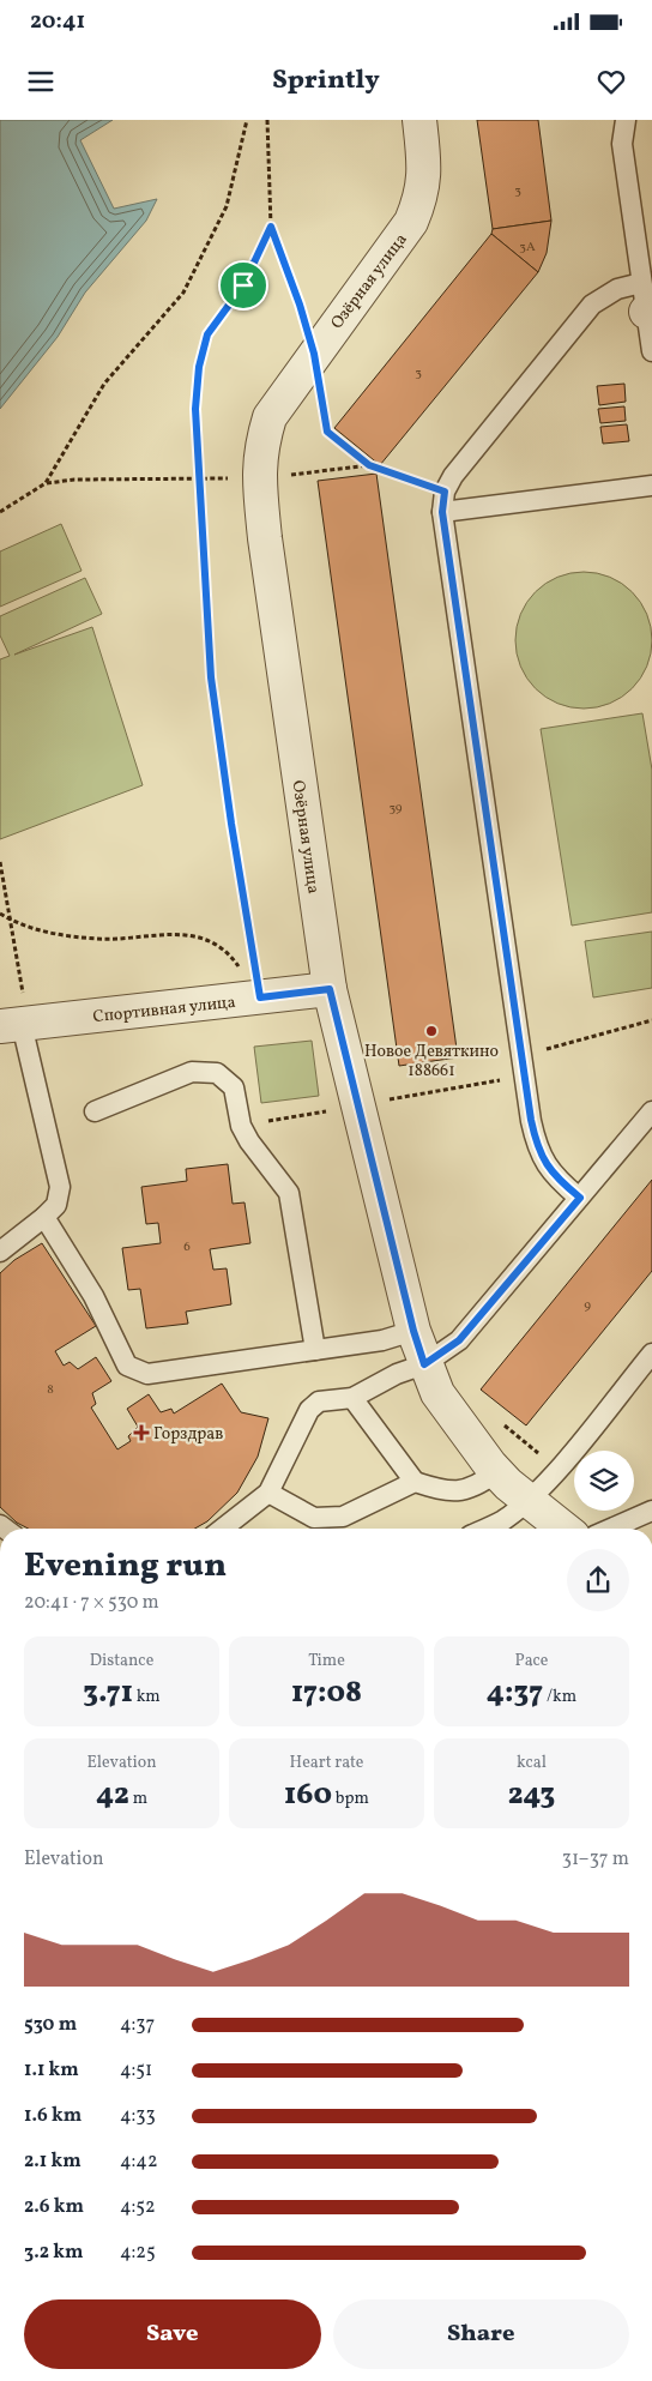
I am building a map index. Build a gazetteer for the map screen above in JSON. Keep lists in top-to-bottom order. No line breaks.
{"streets":{"street":["Озёрная улица","Спортивная улица"]},"crossings":[["Озёрная улица","Спортивная улица"]],"places":{"other":["Новое Девяткино 188661"],"health":["Горздрав"]},"house_numbers":["3","3А","3","39","6","9","8"],"page":{"status":"20:41","header":"Sprintly","heading":["Evening run","20:41 · 7 × 530 m"],"stats":[["Distance","3.71 km"],["Time","17:08"],["Pace","4:37 /km"],["Elevation","42 m"],["Heart rate","160 bpm"],["kcal","243"]],"chart":["Elevation","31–37 m"],"list":[{"name":"530 m","note":"4:37"},{"name":"1.1 km","note":"4:51"},{"name":"1.6 km","note":"4:33"},{"name":"2.1 km","note":"4:42"},{"name":"2.6 km","note":"4:52"},{"name":"3.2 km","note":"4:25"}],"buttons":["Save","Share"]}}
